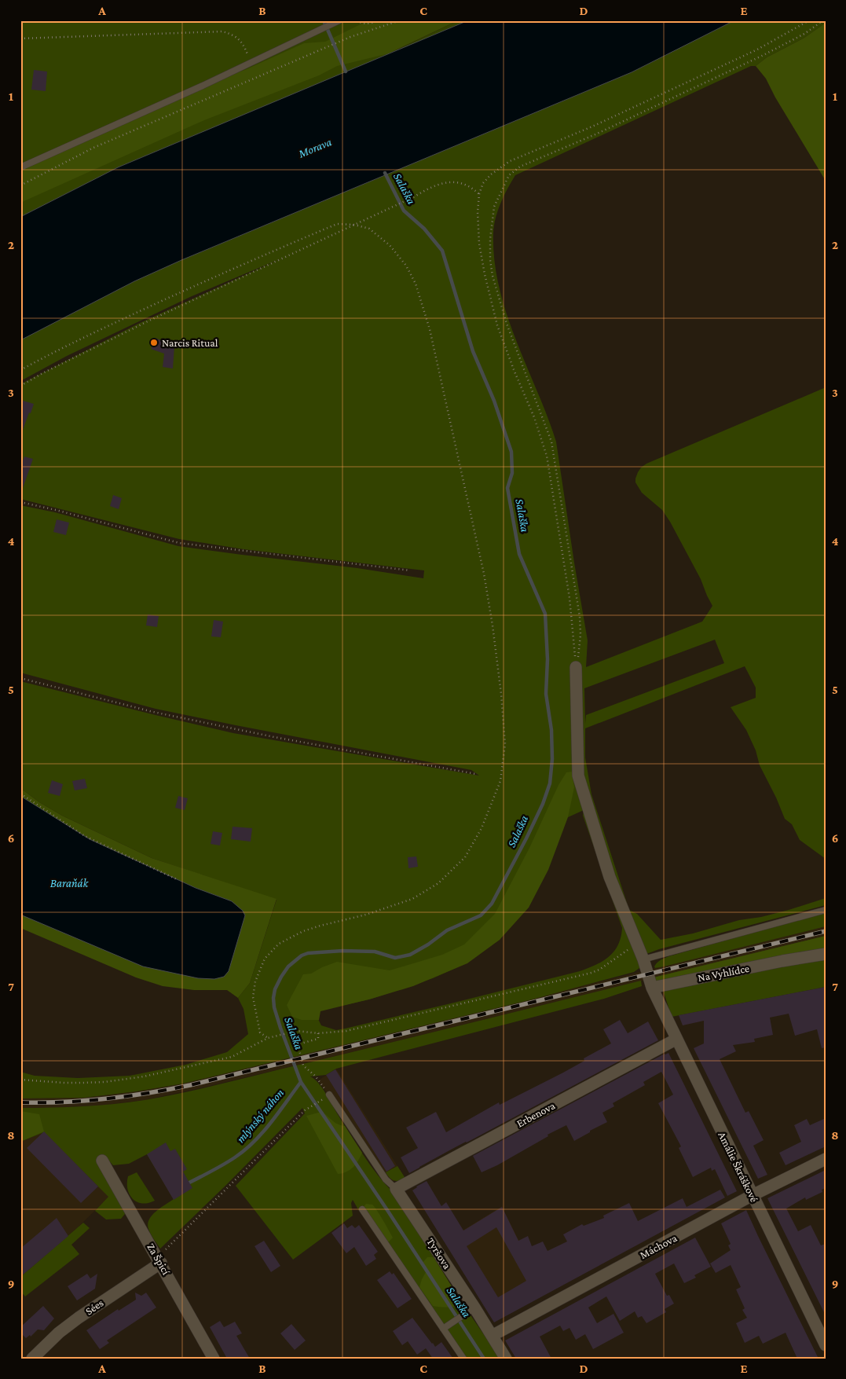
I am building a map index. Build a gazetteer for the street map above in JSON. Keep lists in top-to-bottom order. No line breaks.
{"streets":{"street":["Na Vyhlídce","Erbenova","Amálie Škráškové","Máchova","Tyršova","Za Špicí","Sées"]},"crossings":[["Na Vyhlídce","Amálie Škráškové"],["Erbenova","Amálie Škráškové"],["Erbenova","Tyršova"],["Amálie Škráškové","Máchova"],["Máchova","Tyršova"],["Za Špicí","Sées"]],"water":["Morava","Salaška","Baraňák","mlýnský náhon"],"places":["Narcis Ritual"],"grid":{"columns":["A","B","C","D","E"],"rows":["1","2","3","4","5","6","7","8","9"]}}
